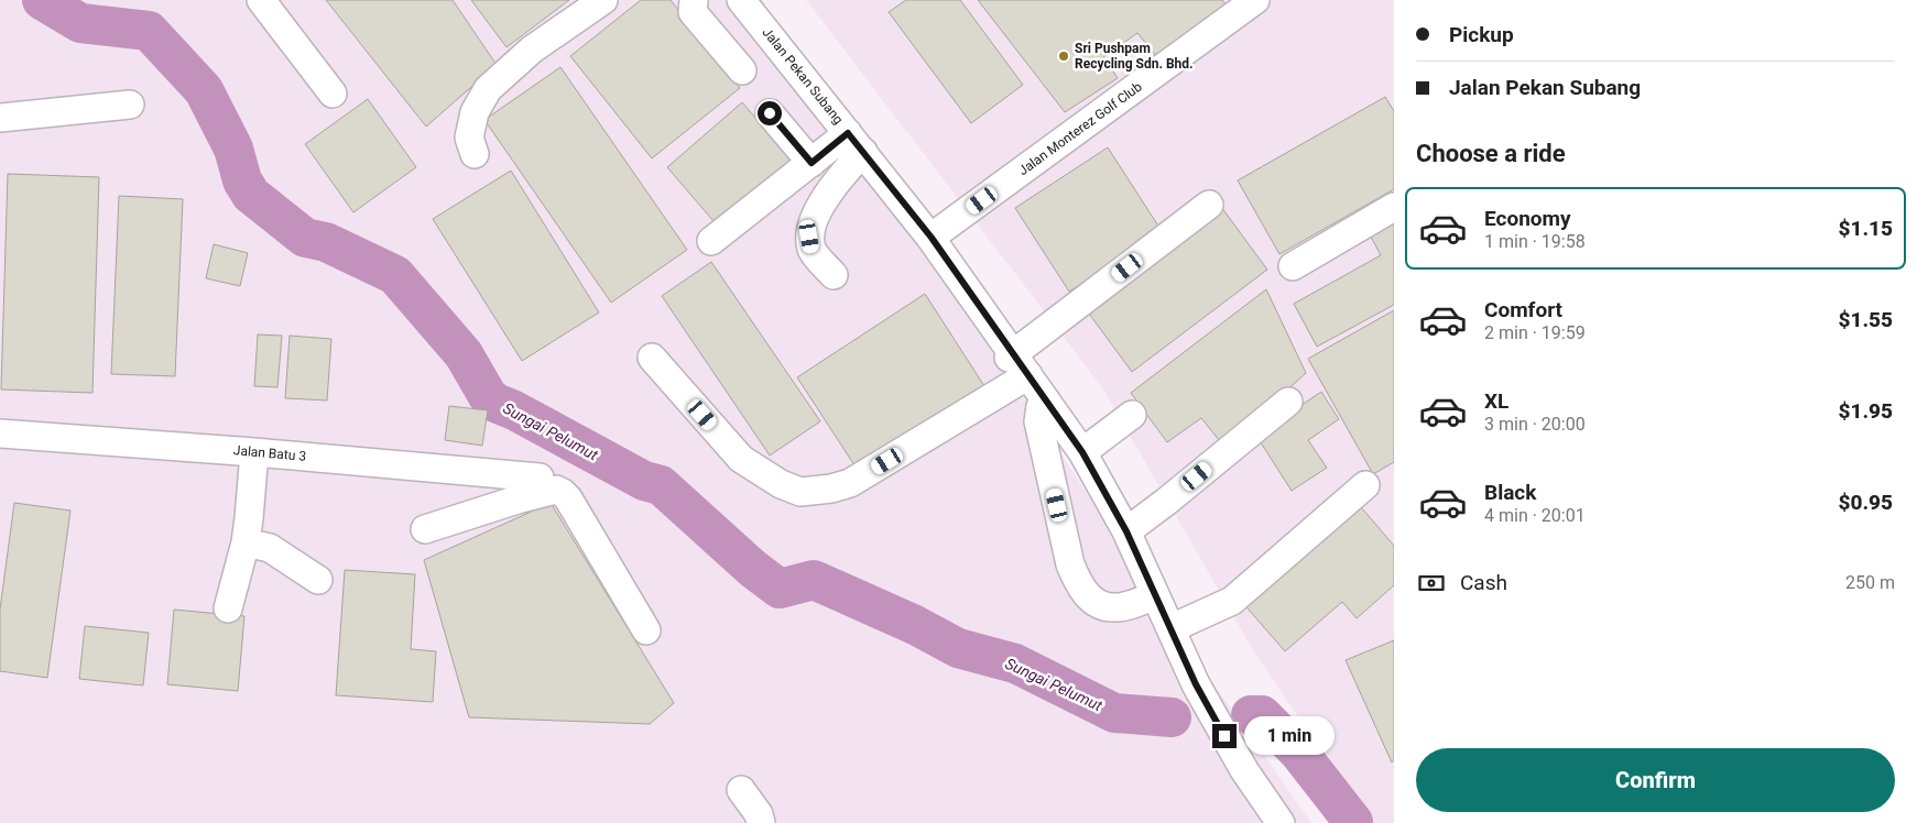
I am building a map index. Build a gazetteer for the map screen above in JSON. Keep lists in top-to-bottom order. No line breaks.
{"streets":{"street":["Jalan Pekan Subang","Jalan Monterez Golf Club","Jalan Batu 3"]},"crossings":[["Jalan Pekan Subang","Jalan Monterez Golf Club"]],"water":["Sungai Pelumut"],"places":["Sri Pushpam Recycling Sdn. Bhd."],"page":{"banner":["Pickup","Jalan Pekan Subang"],"heading":"Choose a ride","list":[{"name":"Economy","note":"1 min · 19:58","value":"$1.15"},{"name":"Comfort","note":"2 min · 19:59","value":"$1.55"},{"name":"XL","note":"3 min · 20:00","value":"$1.95"},{"name":"Black","note":"4 min · 20:01","value":"$0.95"}],"pay":["Cash","250 m"],"bubble":"1 min","buttons":"Confirm"}}
